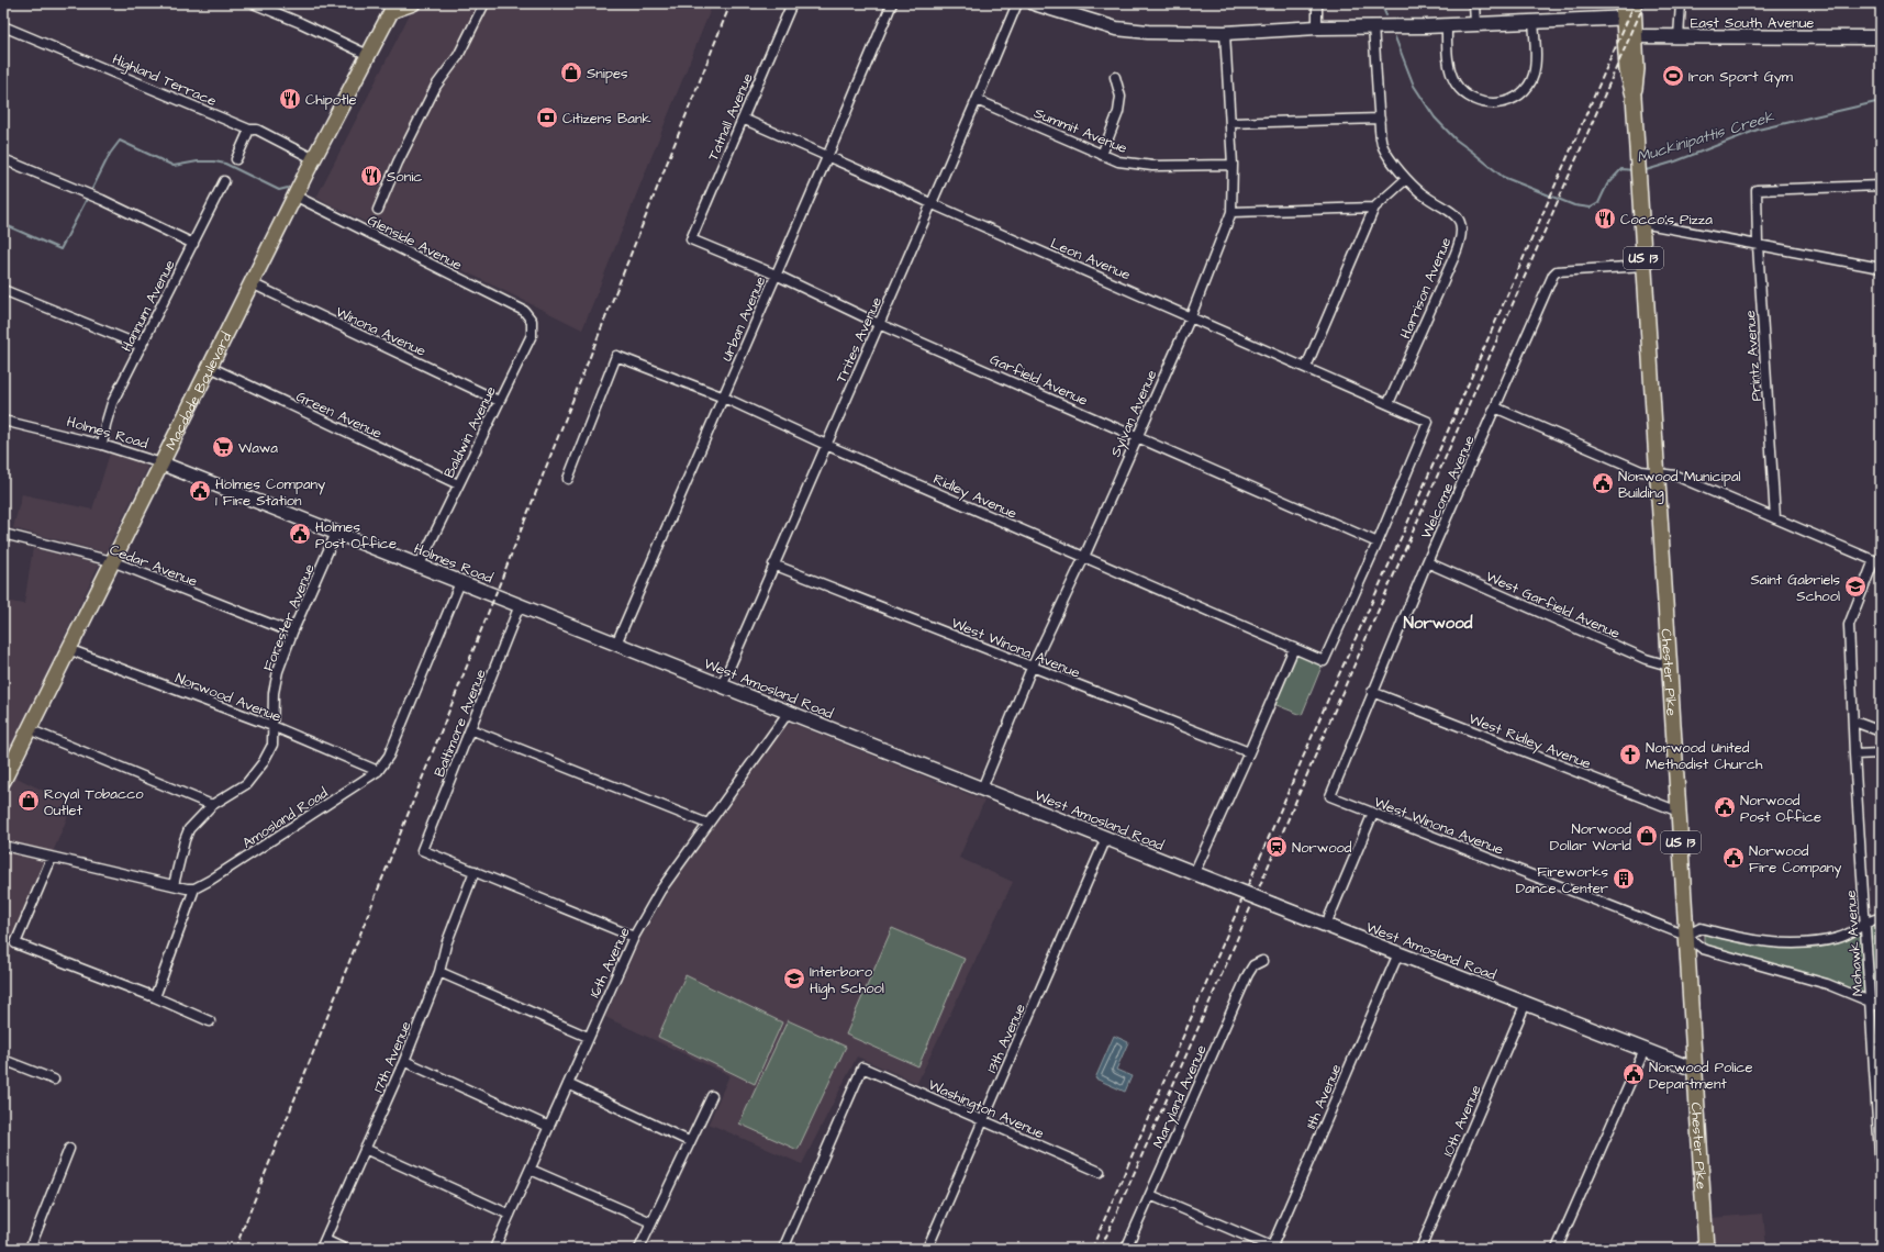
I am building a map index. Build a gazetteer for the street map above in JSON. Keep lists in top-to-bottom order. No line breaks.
{"streets":{"main road":["US 13","Macdade Boulevard","Chester Pike"],"street":["East South Avenue","Highland Terrace","Tatnall Avenue","Summit Avenue","Glenside Avenue","Leon Avenue","Harrison Avenue","Hannum Avenue","Urban Avenue","Winona Avenue","Trites Avenue","Printz Avenue","Garfield Avenue","Sylvan Avenue","Green Avenue","Holmes Road","Baldwin Avenue","Welcome Avenue","Ridley Avenue","Cedar Avenue","West Garfield Avenue","Forester Avenue","West Winona Avenue","West Amosland Road","Norwood Avenue","Baltimore Avenue","West Ridley Avenue","Amosland Road","Mohawk Avenue","16th Avenue","13th Avenue","17th Avenue","Maryland Avenue","11th Avenue","Washington Avenue","10th Avenue"]},"crossings":[["East South Avenue","Chester Pike"],["Highland Terrace","Macdade Boulevard"],["Tatnall Avenue","Leon Avenue"],["Tatnall Avenue","Garfield Avenue"],["Summit Avenue","Trites Avenue"],["Summit Avenue","Sylvan Avenue"],["Glenside Avenue","Macdade Boulevard"],["Glenside Avenue","Baldwin Avenue"],["Leon Avenue","Harrison Avenue"],["Leon Avenue","Urban Avenue"],["Leon Avenue","Trites Avenue"],["Leon Avenue","Garfield Avenue"],["Leon Avenue","Sylvan Avenue"],["Leon Avenue","Ridley Avenue"],["Hannum Avenue","Holmes Road"],["Urban Avenue","Garfield Avenue"],["Urban Avenue","Ridley Avenue"],["Urban Avenue","West Amosland Road"],["Winona Avenue","Macdade Boulevard"],["Winona Avenue","Baldwin Avenue"],["Trites Avenue","Garfield Avenue"],["Trites Avenue","Ridley Avenue"],["Trites Avenue","West Winona Avenue"],["Trites Avenue","West Amosland Road"],["Garfield Avenue","Sylvan Avenue"],["Garfield Avenue","Ridley Avenue"],["Macdade Boulevard","Green Avenue"],["Macdade Boulevard","Holmes Road"],["Macdade Boulevard","Cedar Avenue"],["Macdade Boulevard","Norwood Avenue"],["Sylvan Avenue","Ridley Avenue"],["Sylvan Avenue","West Winona Avenue"],["Sylvan Avenue","West Amosland Road"],["Green Avenue","Baldwin Avenue"],["Holmes Road","Baldwin Avenue"],["Holmes Road","Forester Avenue"],["Holmes Road","West Amosland Road"],["Holmes Road","Amosland Road"],["Welcome Avenue","West Garfield Avenue"],["Welcome Avenue","West Winona Avenue"],["Welcome Avenue","Chester Pike"],["Welcome Avenue","West Ridley Avenue"],["Cedar Avenue","Forester Avenue"],["West Garfield Avenue","Chester Pike"],["Forester Avenue","Norwood Avenue"],["West Winona Avenue","Chester Pike"],["West Winona Avenue","Mohawk Avenue"],["Chester Pike","West Amosland Road"],["Chester Pike","West Ridley Avenue"],["West Amosland Road","Baltimore Avenue"],["West Amosland Road","16th Avenue"],["West Amosland Road","13th Avenue"],["West Amosland Road","11th Avenue"],["West Amosland Road","10th Avenue"],["Norwood Avenue","Amosland Road"],["Baltimore Avenue","17th Avenue"],["13th Avenue","Washington Avenue"]],"districts":["Norwood"],"water":["Muckinipattis Creek"],"places":{"shop":["Snipes","Royal Tobacco Outlet","Norwood Dollar World"],"sports":["Iron Sport Gym"],"restaurant":["Chipotle","Sonic","Cocco's Pizza"],"bank":["Citizens Bank"],"supermarket":["Wawa"],"public building":["Norwood Municipal Building","Holmes Company 1 Fire Station","Holmes Post Office","Norwood Post Office","Norwood Fire Company","Norwood Police Department"],"school or university":["Saint Gabriels School","Interboro High School"],"church":["Norwood United Methodist Church"],"station":["Norwood"],"building":["Fireworks Dance Center"]}}
